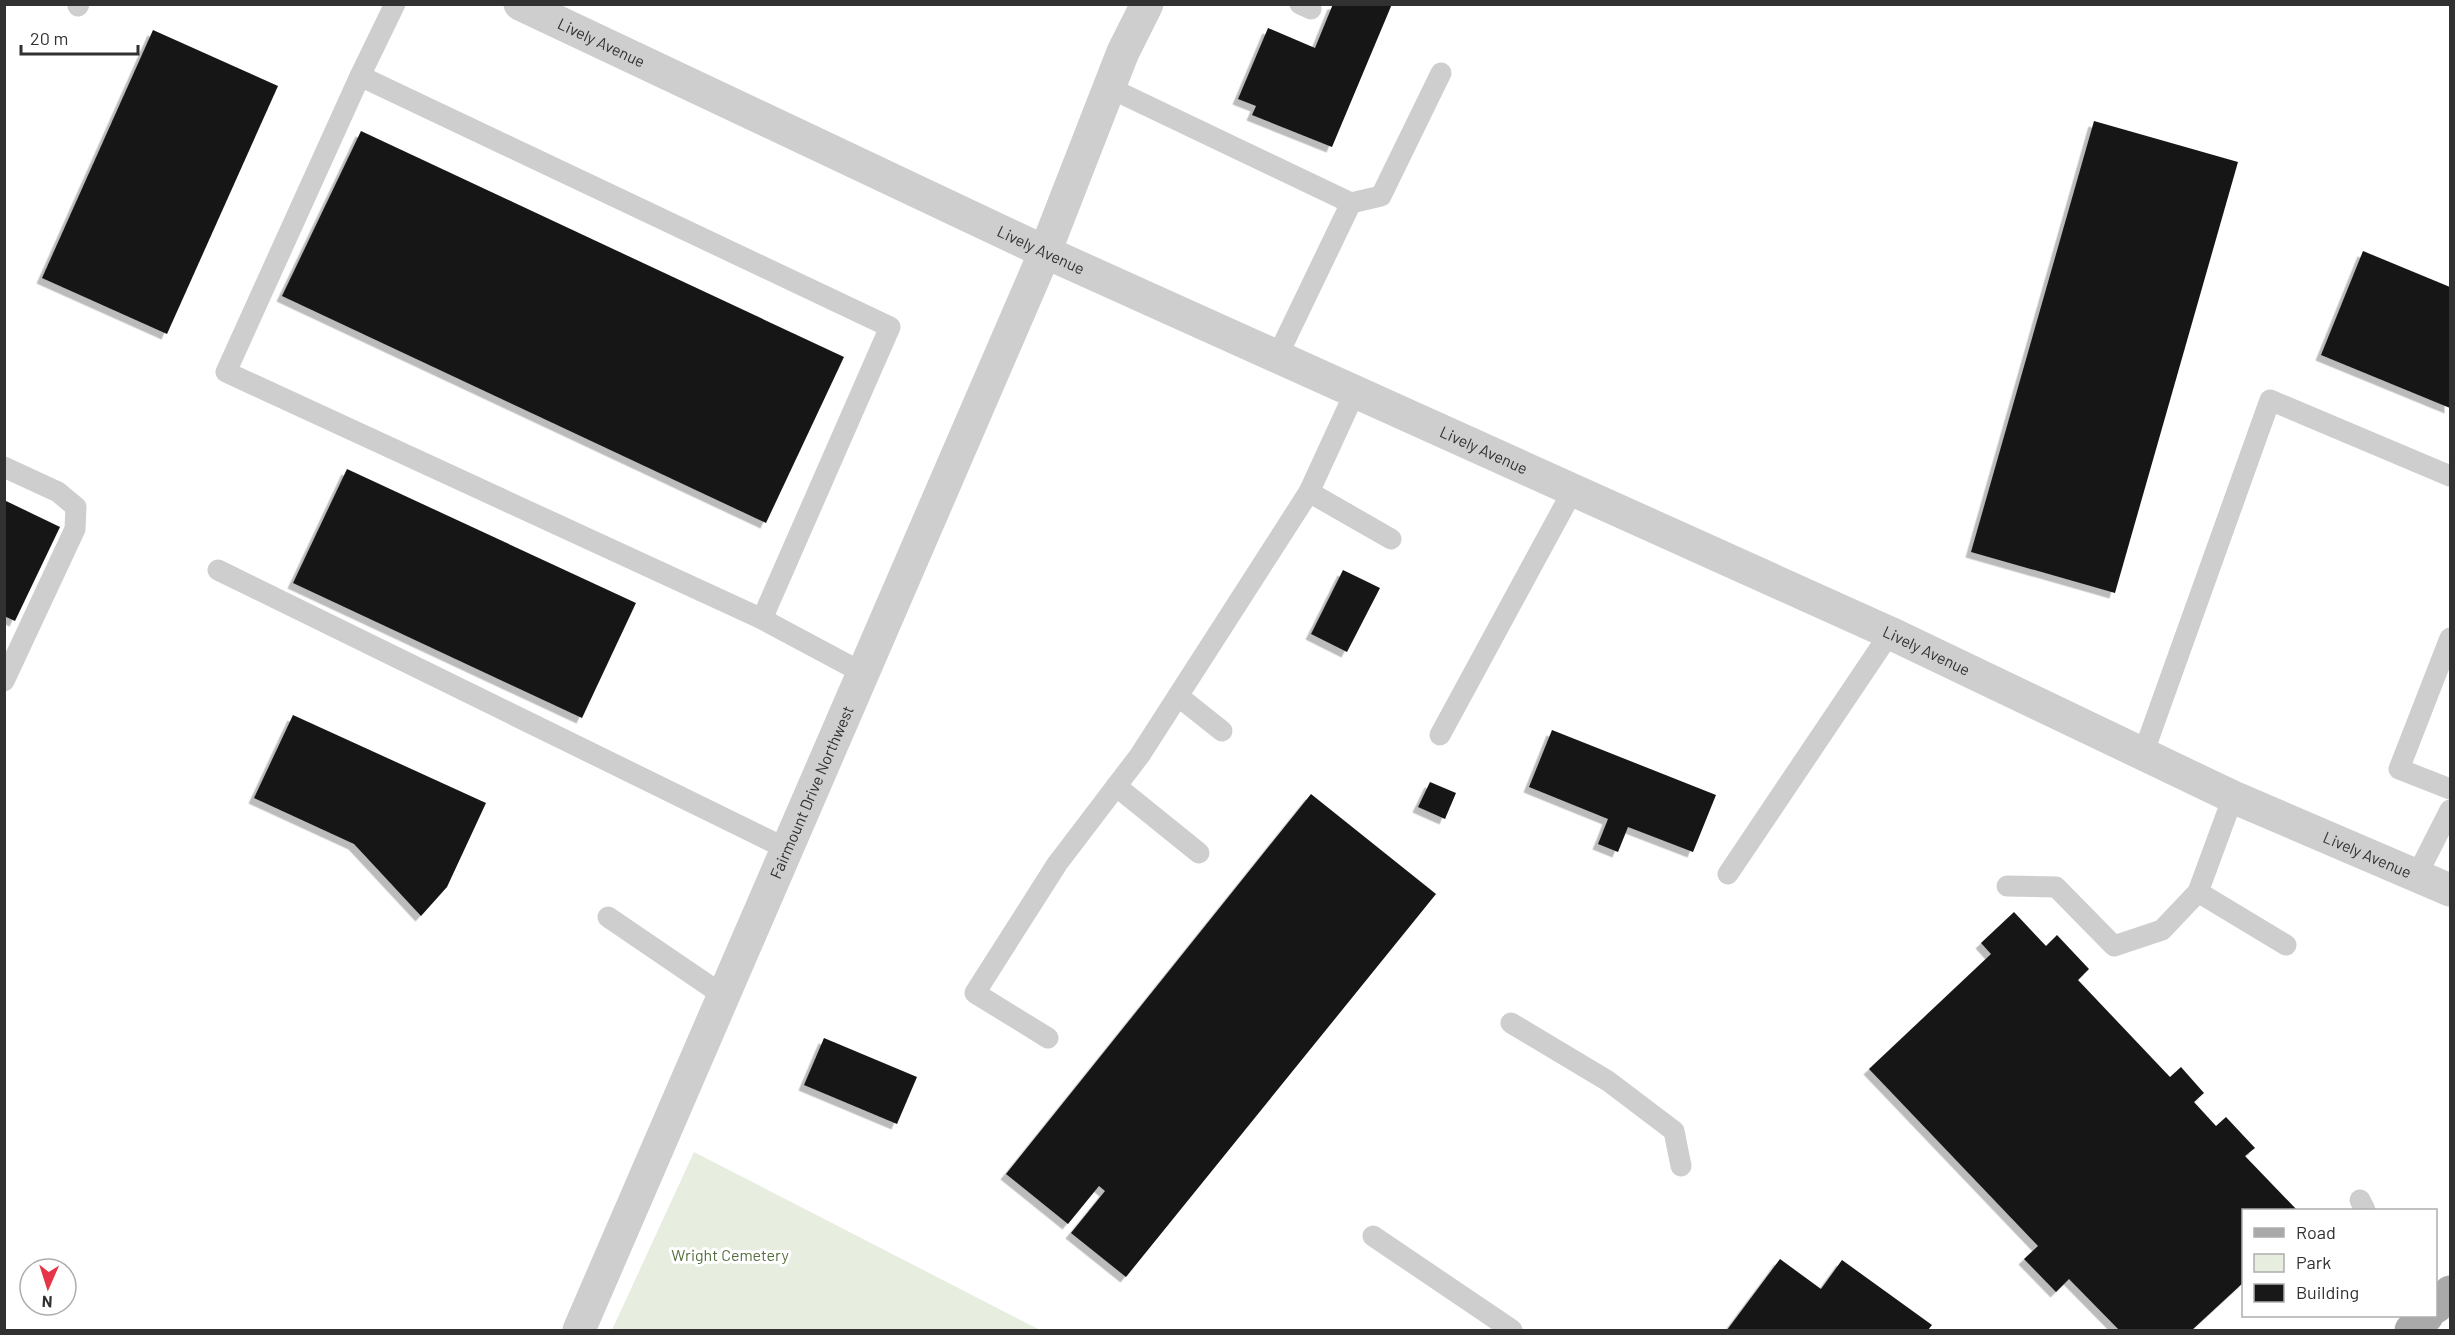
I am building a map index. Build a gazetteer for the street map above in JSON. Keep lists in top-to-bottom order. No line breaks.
{"streets":{"street":["Lively Avenue","Fairmount Drive Northwest"]},"crossings":[["Lively Avenue","Fairmount Drive Northwest"]],"parks":["Wright Cemetery"],"legend":["Road","Park","Building"],"scale_bar":"20 m","north":"bottom"}
